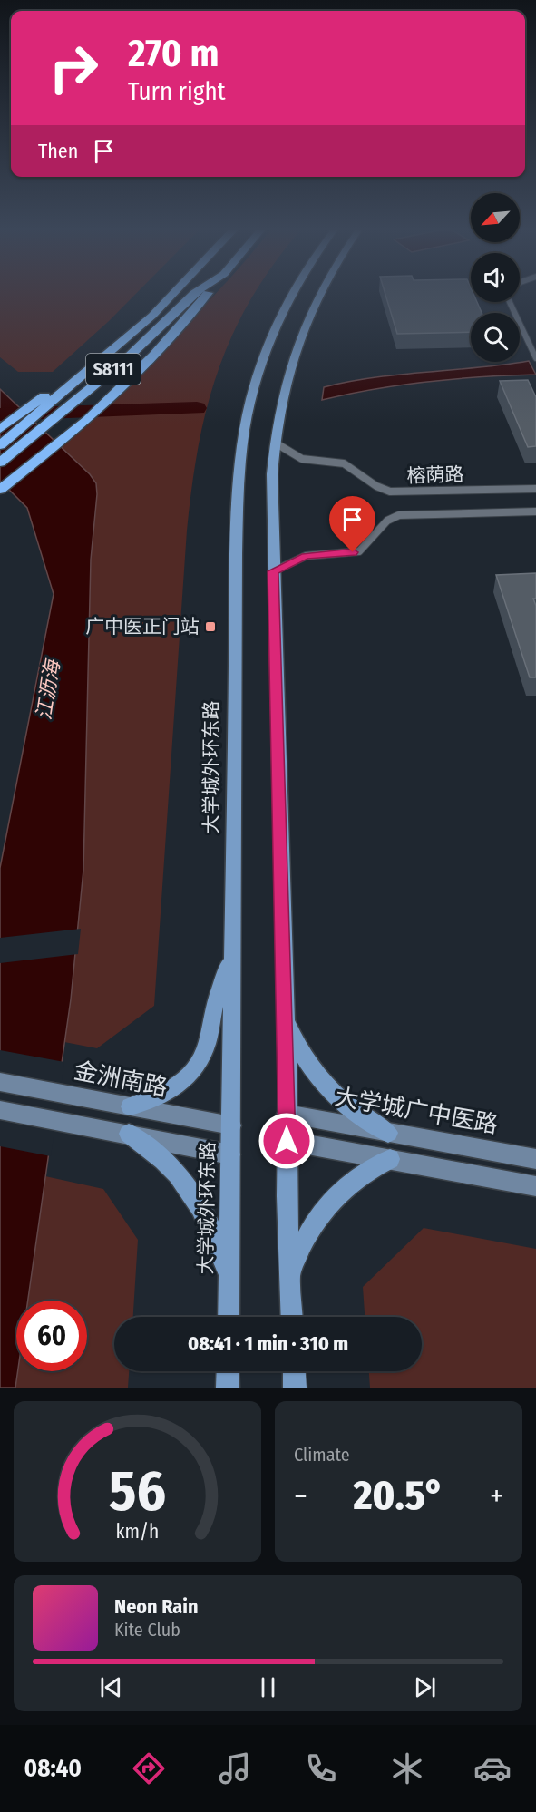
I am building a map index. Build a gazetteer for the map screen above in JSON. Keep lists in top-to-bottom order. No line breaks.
{"streets":{"highway":["S8111"],"main road":["大学城外环东路","金洲南路","大学城广中医路"],"lane":["榕荫路"]},"crossings":[["大学城外环东路","金洲南路"]],"water":["江沥海"],"places":{"transit":["广中医正门站"]},"north":"bottom left","page":{"turn":["270 m","Turn right"],"then":"Then","limit":"60","trip":"08:41 · 1 min · 310 m","tile":"Climate","heat":["−","20.5°","+"],"song":["Neon Rain","Kite Club"],"tabs":"08:40","gauge":["56","km/h"]}}
